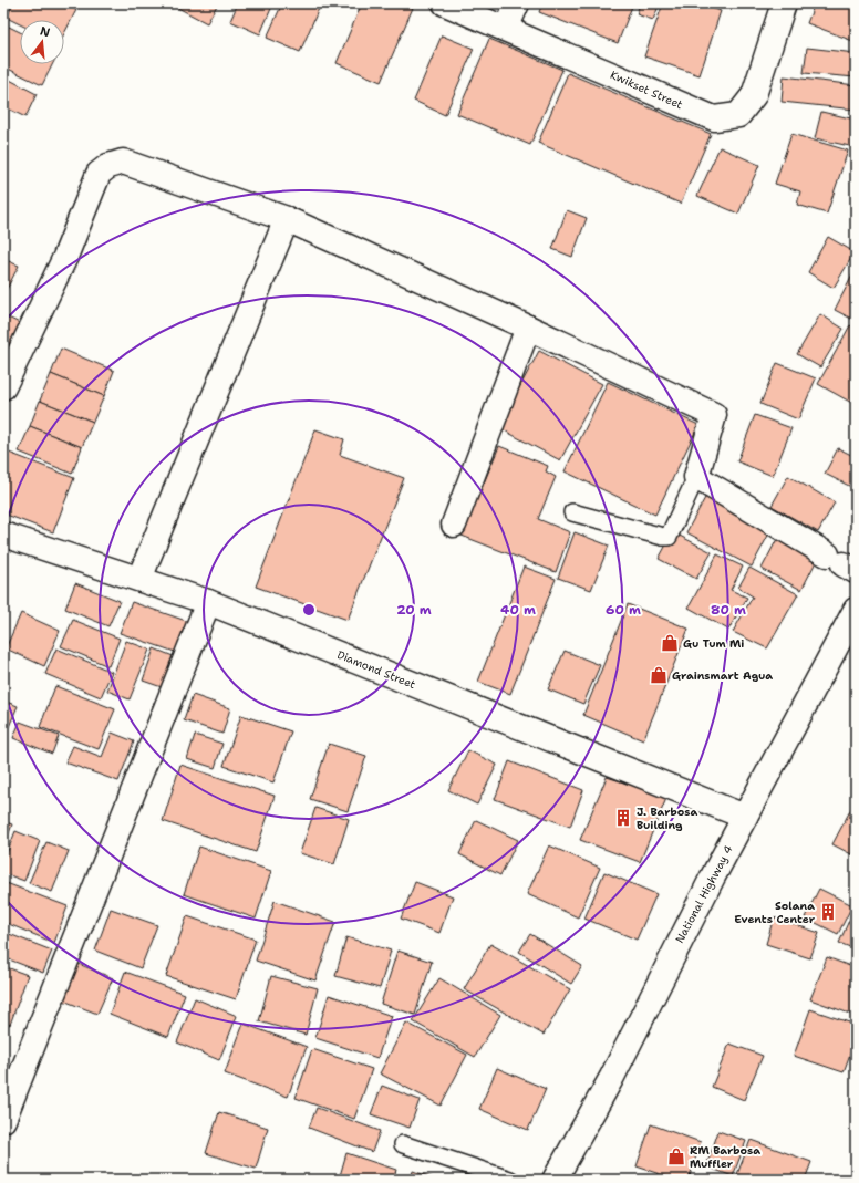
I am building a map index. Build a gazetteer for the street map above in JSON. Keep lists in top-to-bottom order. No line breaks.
{"streets":{"street":["Kwikset Street","Diamond Street","National Highway 4"]},"crossings":[["Diamond Street","National Highway 4"]],"places":{"shop":["Gu Tum Mi","Grainsmart Agua","RM Barbosa Muffler"],"building":["J. Barbosa Building","Solana Events Center"]},"north":"top","rings":["20 m","40 m","60 m","80 m"]}
